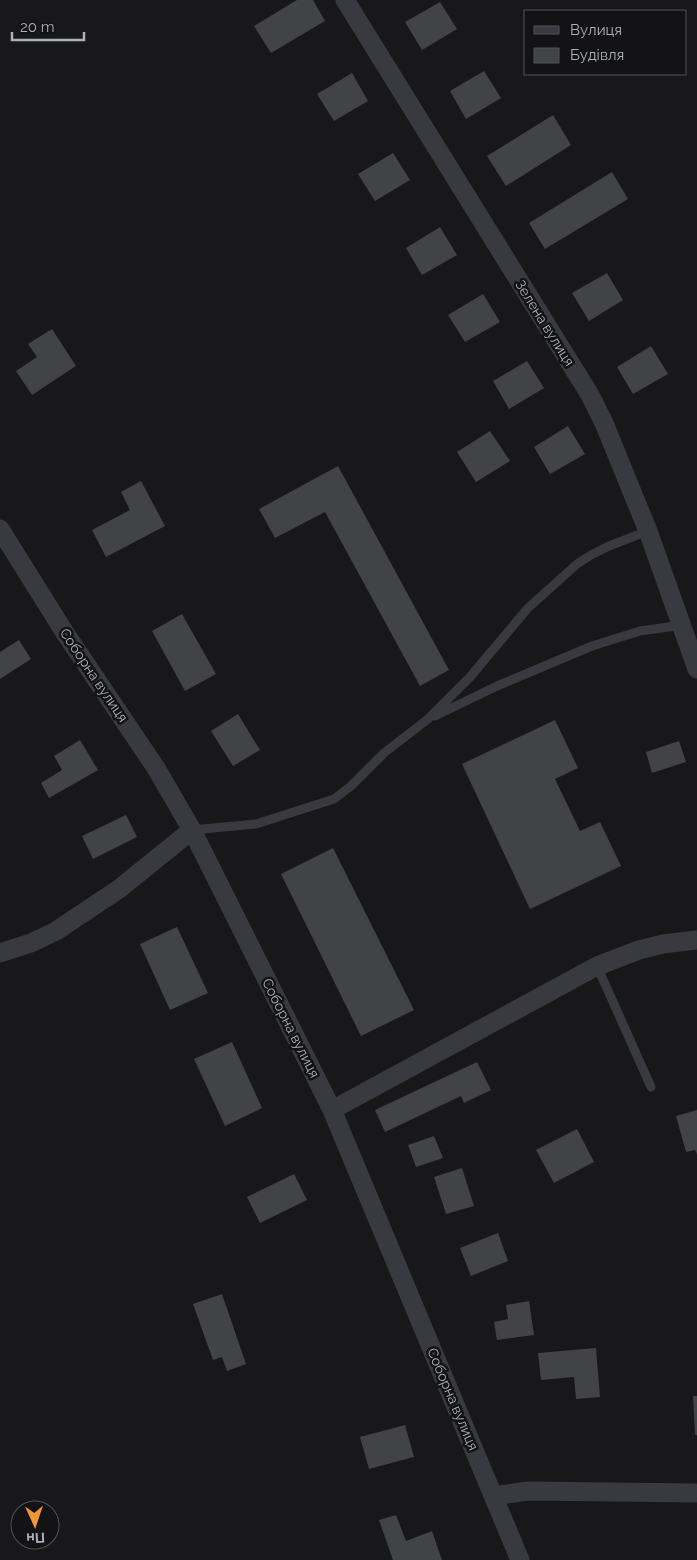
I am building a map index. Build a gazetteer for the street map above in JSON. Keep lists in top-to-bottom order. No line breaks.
{"streets":{"street":["Зелена вулиця","Соборна вулиця"]},"legend":["Вулиця","Будівля"],"scale_bar":"20 m","north":"bottom"}
